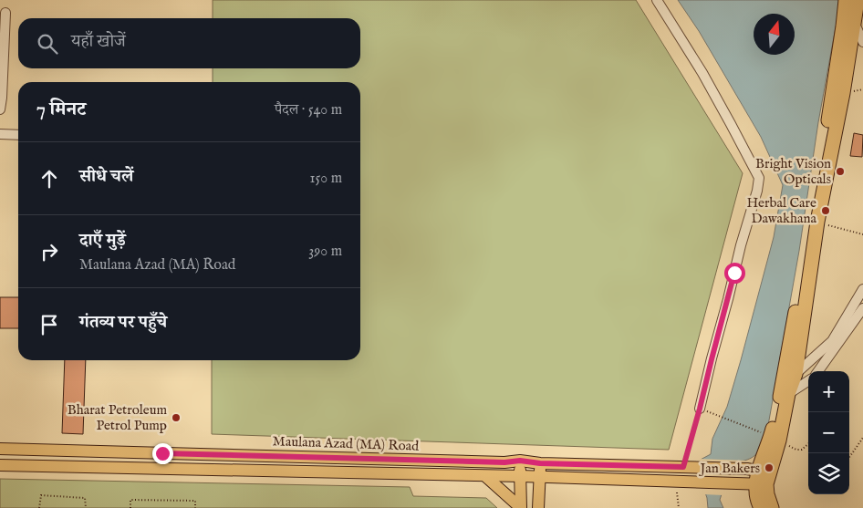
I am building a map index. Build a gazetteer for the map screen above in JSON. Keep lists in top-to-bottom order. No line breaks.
{"streets":{"main road":["Maulana Azad (MA) Road"]},"places":["Bright Vision Opticals","Herbal Care Dawakhana","Bharat Petroleum Petrol Pump","Jan Bakers"],"north":"top","page":{"search":"यहाँ खोजें","heading":["7 मिनट","पैदल · 540 m"],"list":[["सीधे चलें","150 m"],["दाएँ मुड़ें","Maulana Azad (MA) Road","390 m"],"गंतव्य पर पहुँचे"],"map_buttons":["+","−"]}}
